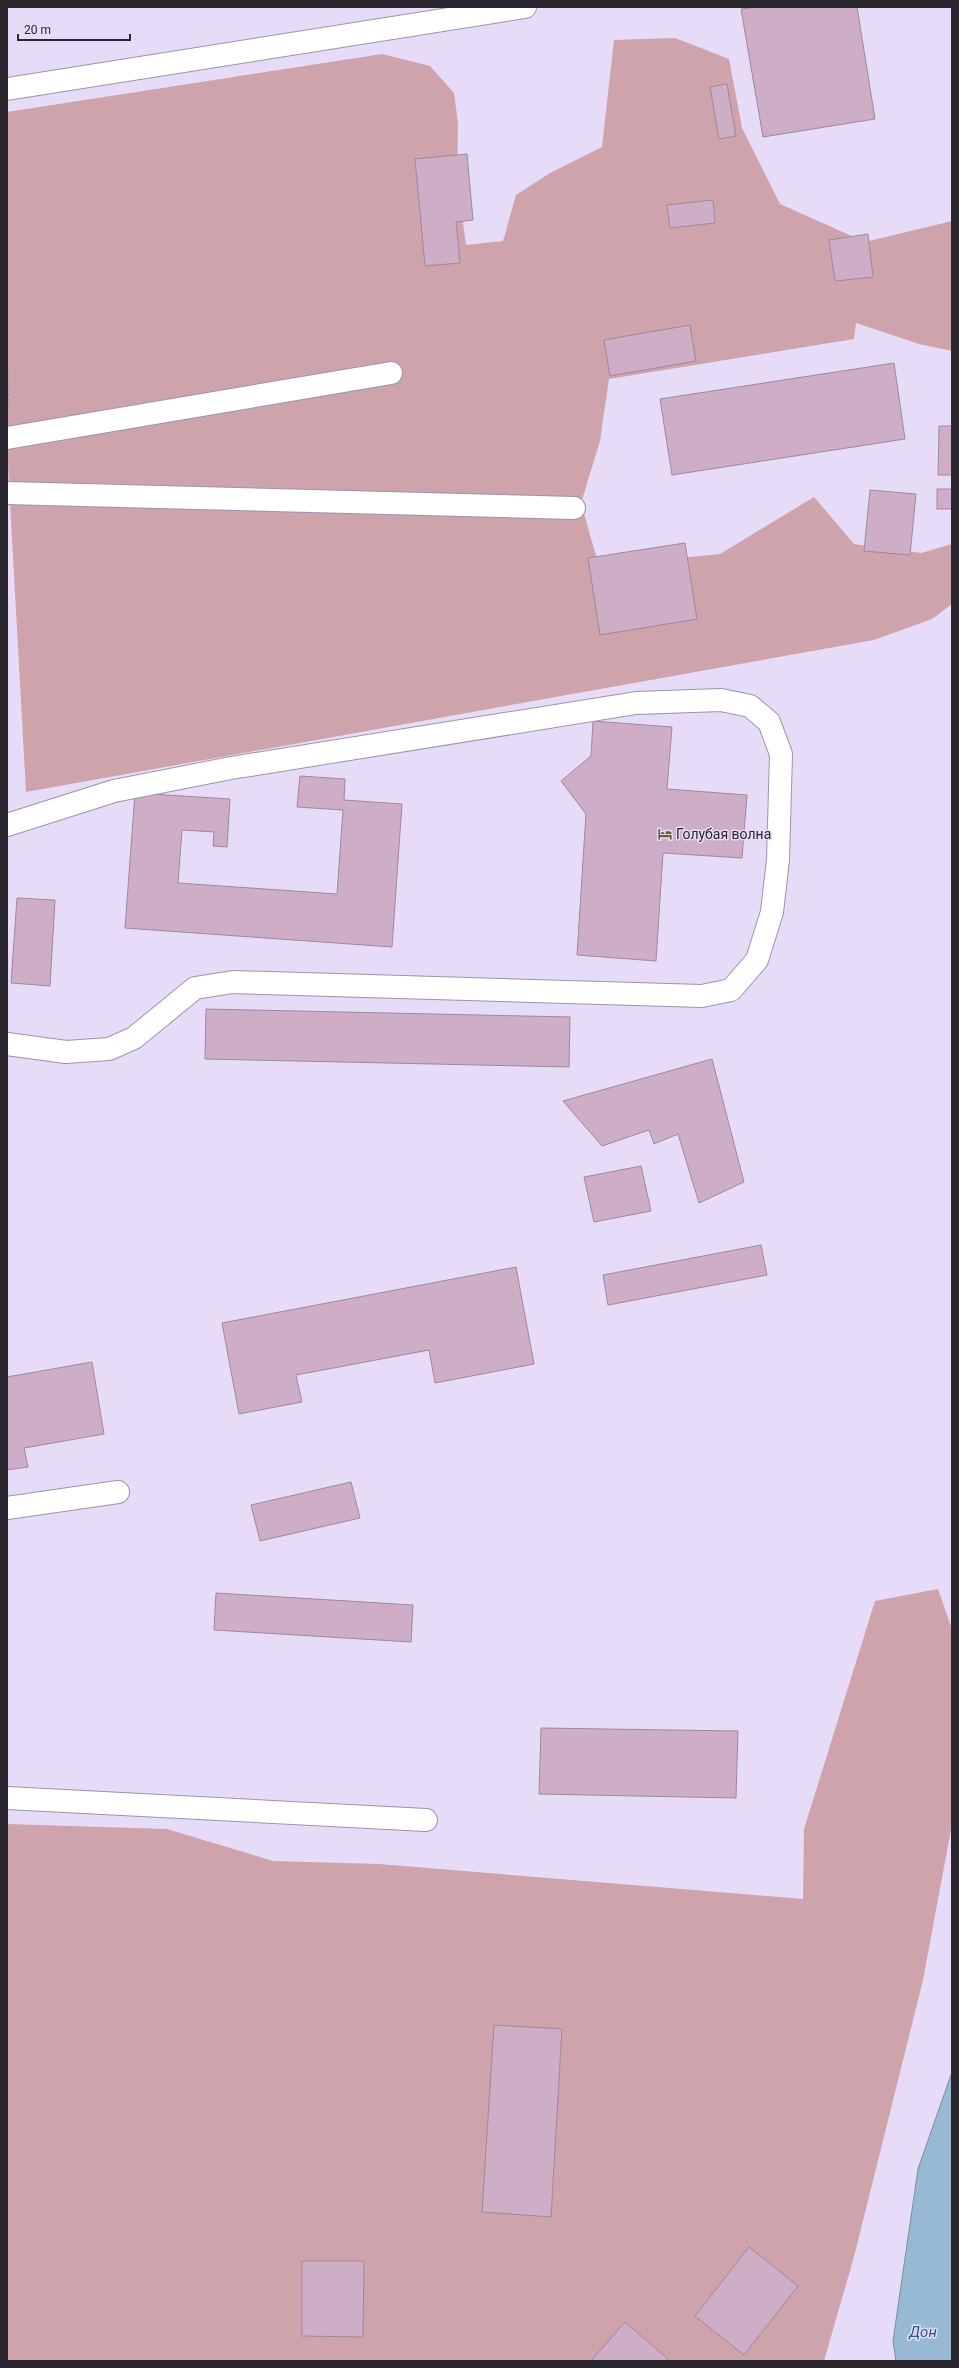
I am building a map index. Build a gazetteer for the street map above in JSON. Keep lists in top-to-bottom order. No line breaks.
{"water":["Дон"],"places":{"hotel":["Голубая волна"]},"scale_bar":"20 m"}
